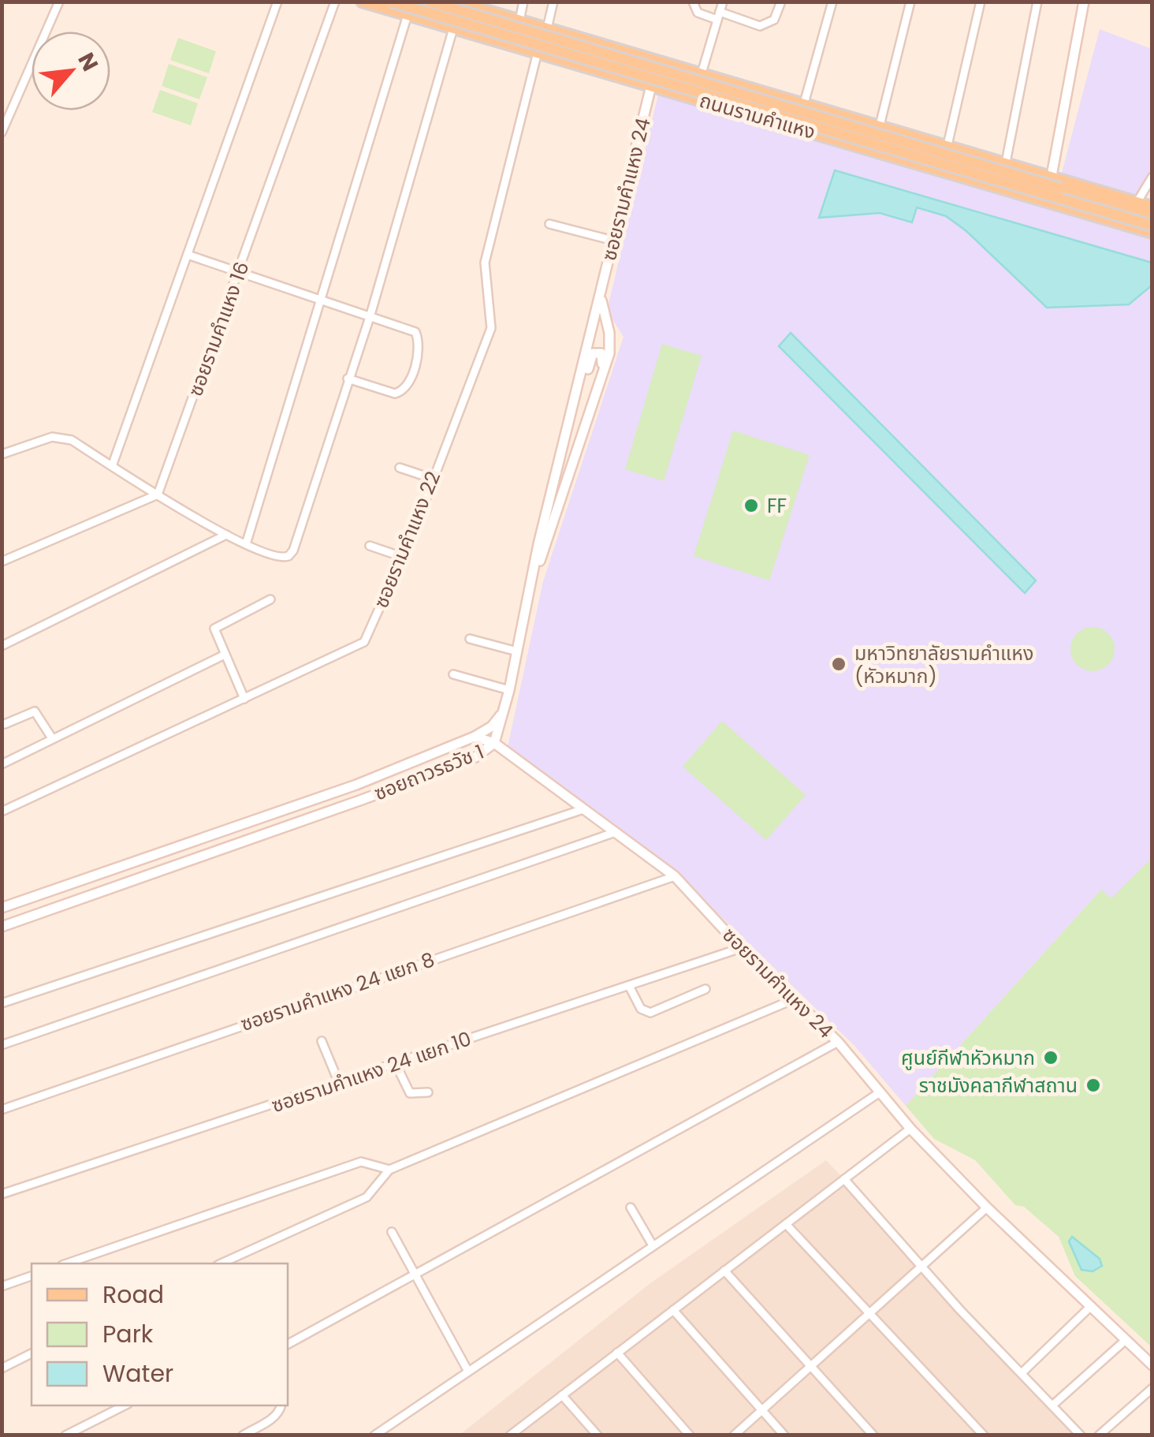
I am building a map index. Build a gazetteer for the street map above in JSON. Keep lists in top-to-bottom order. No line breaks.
{"streets":{"main road":["ถนนรามคำแหง","ซอยรามคำแหง 24","ซอยถาวรธวัช 1"],"street":["ซอยรามคำแหง 16","ซอยรามคำแหง 22","ซอยรามคำแหง 24 แยก 8","ซอยรามคำแหง 24 แยก 10"]},"crossings":[["ถนนรามคำแหง","ซอยรามคำแหง 24"],["ถนนรามคำแหง","ซอยรามคำแหง 22"],["ซอยรามคำแหง 24","ซอยถาวรธวัช 1"],["ซอยรามคำแหง 24","ซอยรามคำแหง 24 แยก 8"],["ซอยรามคำแหง 24","ซอยรามคำแหง 24 แยก 10"]],"places":["FF","มหาวิทยาลัยรามคำแหง (หัวหมาก)","ศูนย์กีฬาหัวหมาก","ราชมังคลากีฬาสถาน"],"legend":["Road","Park","Water"],"north":"top right"}
